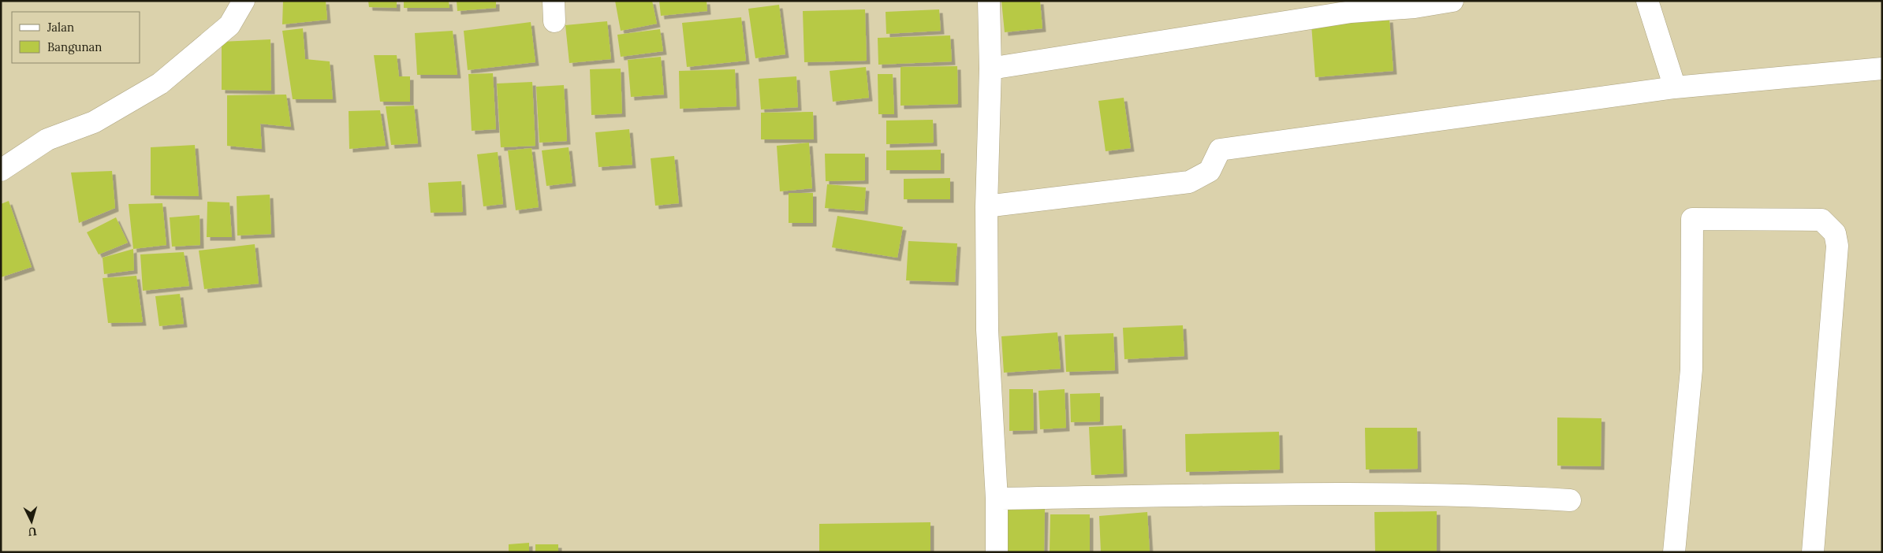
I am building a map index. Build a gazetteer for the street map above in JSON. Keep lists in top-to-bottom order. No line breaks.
{"legend":["Jalan","Bangunan"],"north":"bottom"}
